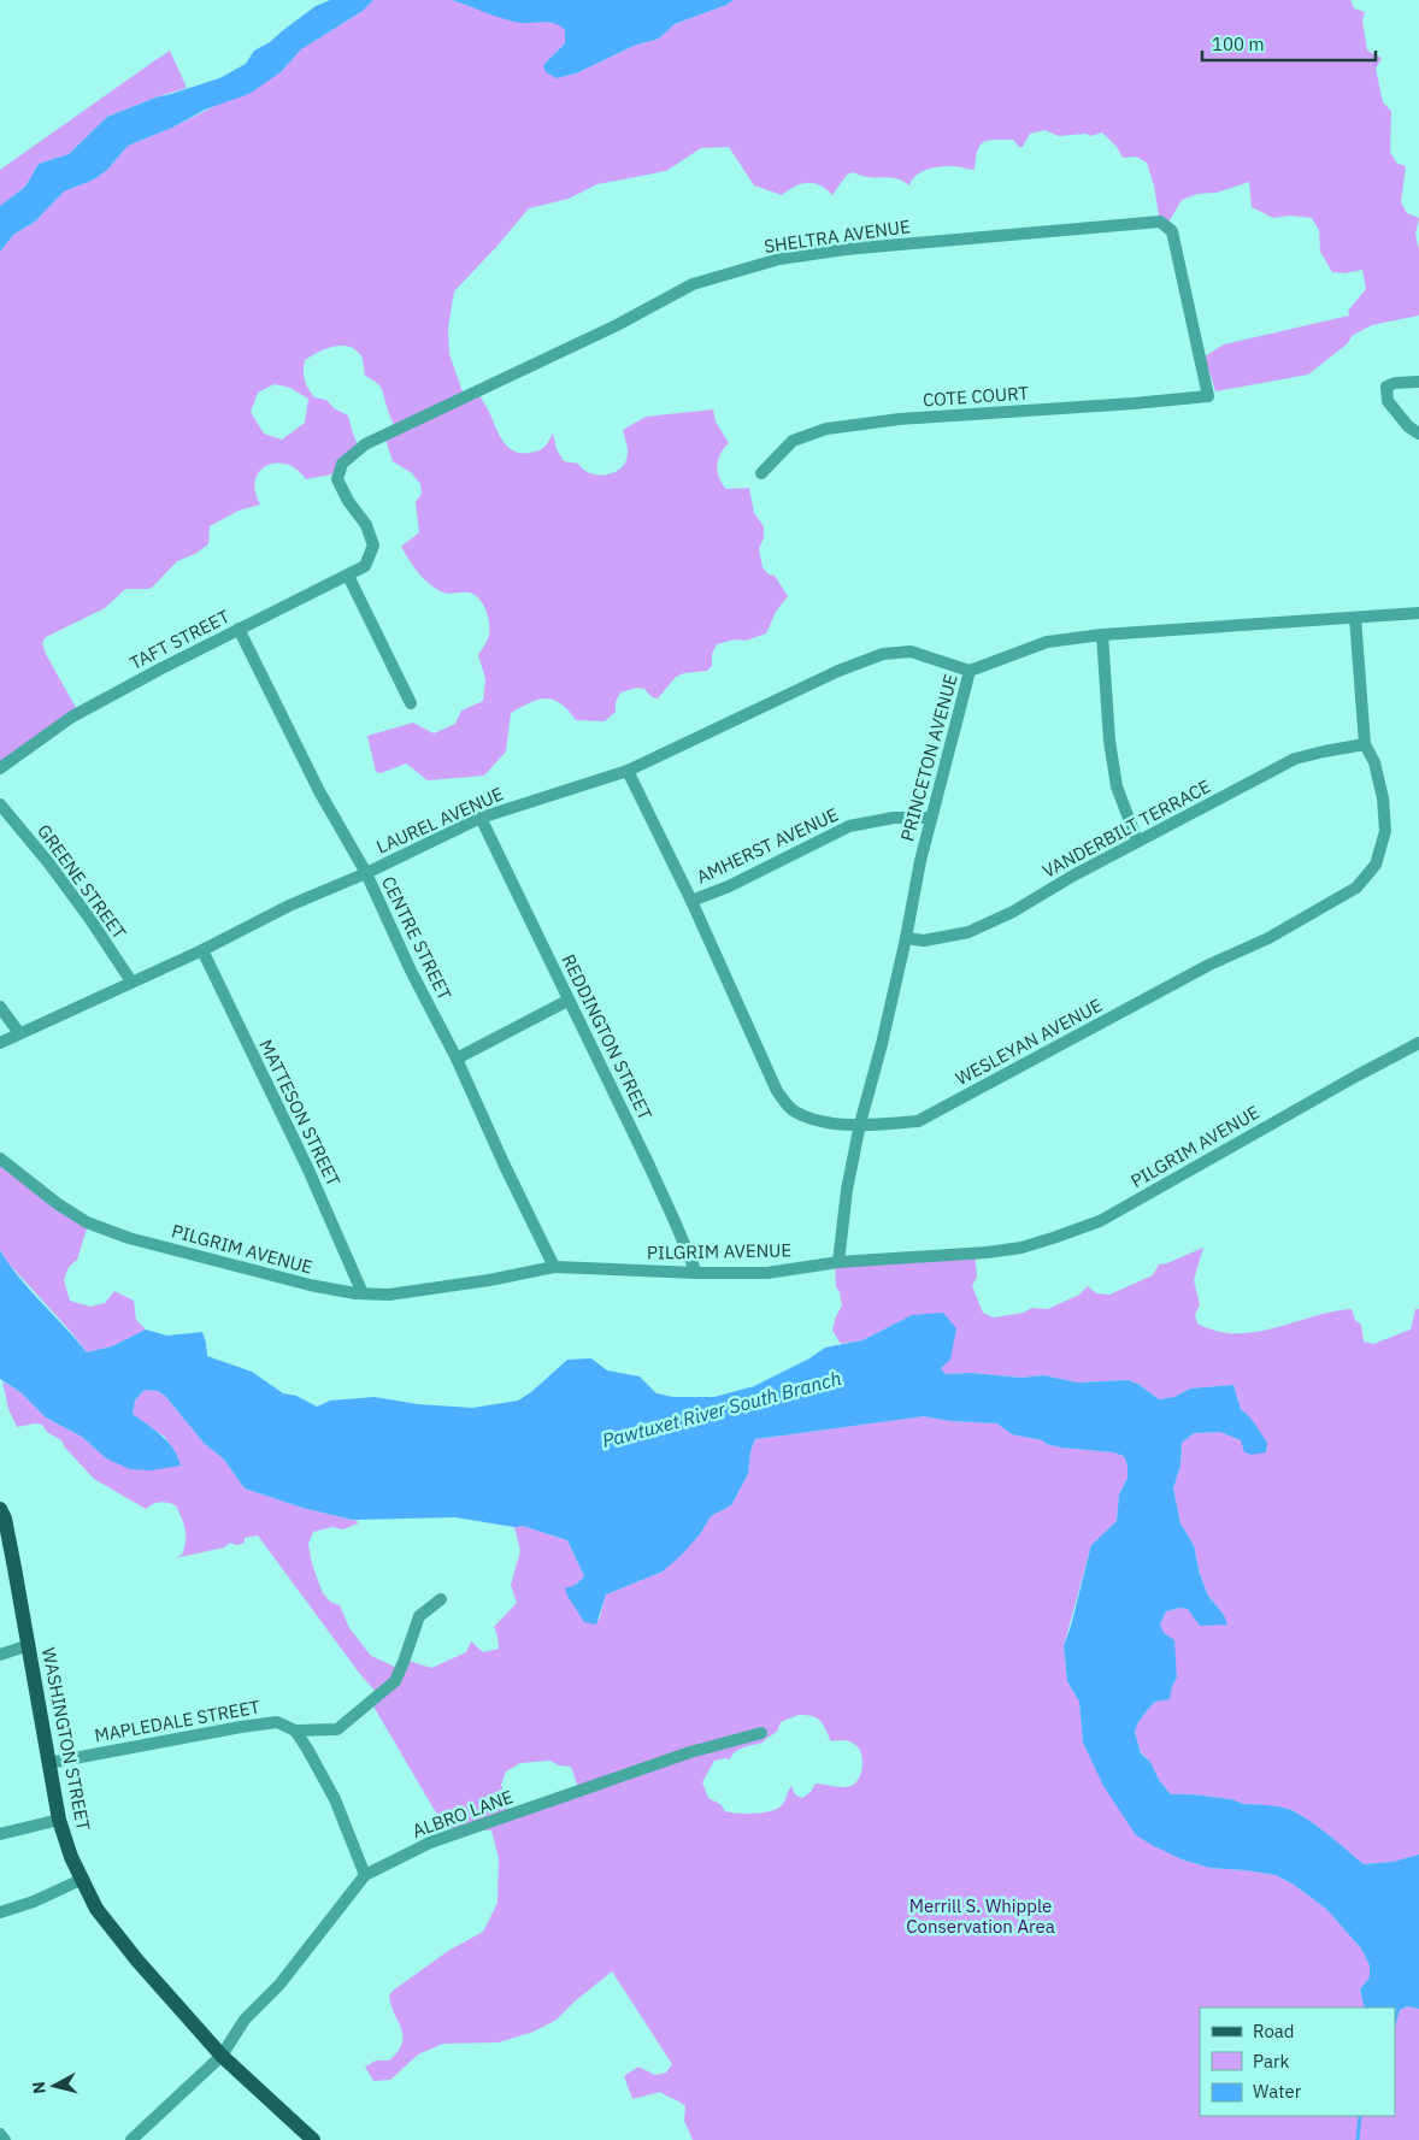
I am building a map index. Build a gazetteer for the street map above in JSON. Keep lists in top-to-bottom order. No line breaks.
{"streets":{"main road":["WASHINGTON STREET"],"street":["SHELTRA AVENUE","COTE COURT","TAFT STREET","PRINCETON AVENUE","LAUREL AVENUE","VANDERBILT TERRACE","AMHERST AVENUE","GREENE STREET","CENTRE STREET","REDDINGTON STREET","WESLEYAN AVENUE","MATTESON STREET","PILGRIM AVENUE","MAPLEDALE STREET","ALBRO LANE"]},"crossings":[["SHELTRA AVENUE","COTE COURT"],["SHELTRA AVENUE","TAFT STREET"],["TAFT STREET","CENTRE STREET"],["PRINCETON AVENUE","LAUREL AVENUE"],["PRINCETON AVENUE","VANDERBILT TERRACE"],["PRINCETON AVENUE","AMHERST AVENUE"],["PRINCETON AVENUE","WESLEYAN AVENUE"],["PRINCETON AVENUE","PILGRIM AVENUE"],["LAUREL AVENUE","GREENE STREET"],["LAUREL AVENUE","CENTRE STREET"],["LAUREL AVENUE","REDDINGTON STREET"],["LAUREL AVENUE","WESLEYAN AVENUE"],["LAUREL AVENUE","MATTESON STREET"],["VANDERBILT TERRACE","WESLEYAN AVENUE"],["AMHERST AVENUE","WESLEYAN AVENUE"],["CENTRE STREET","PILGRIM AVENUE"],["REDDINGTON STREET","PILGRIM AVENUE"],["MATTESON STREET","PILGRIM AVENUE"],["MAPLEDALE STREET","WASHINGTON STREET"],["WASHINGTON STREET","ALBRO LANE"]],"water":["Pawtuxet River South Branch"],"parks":["Merrill S. Whipple Conservation Area"],"legend":["Road","Park","Water"],"scale_bar":"100 m","north":"left"}
